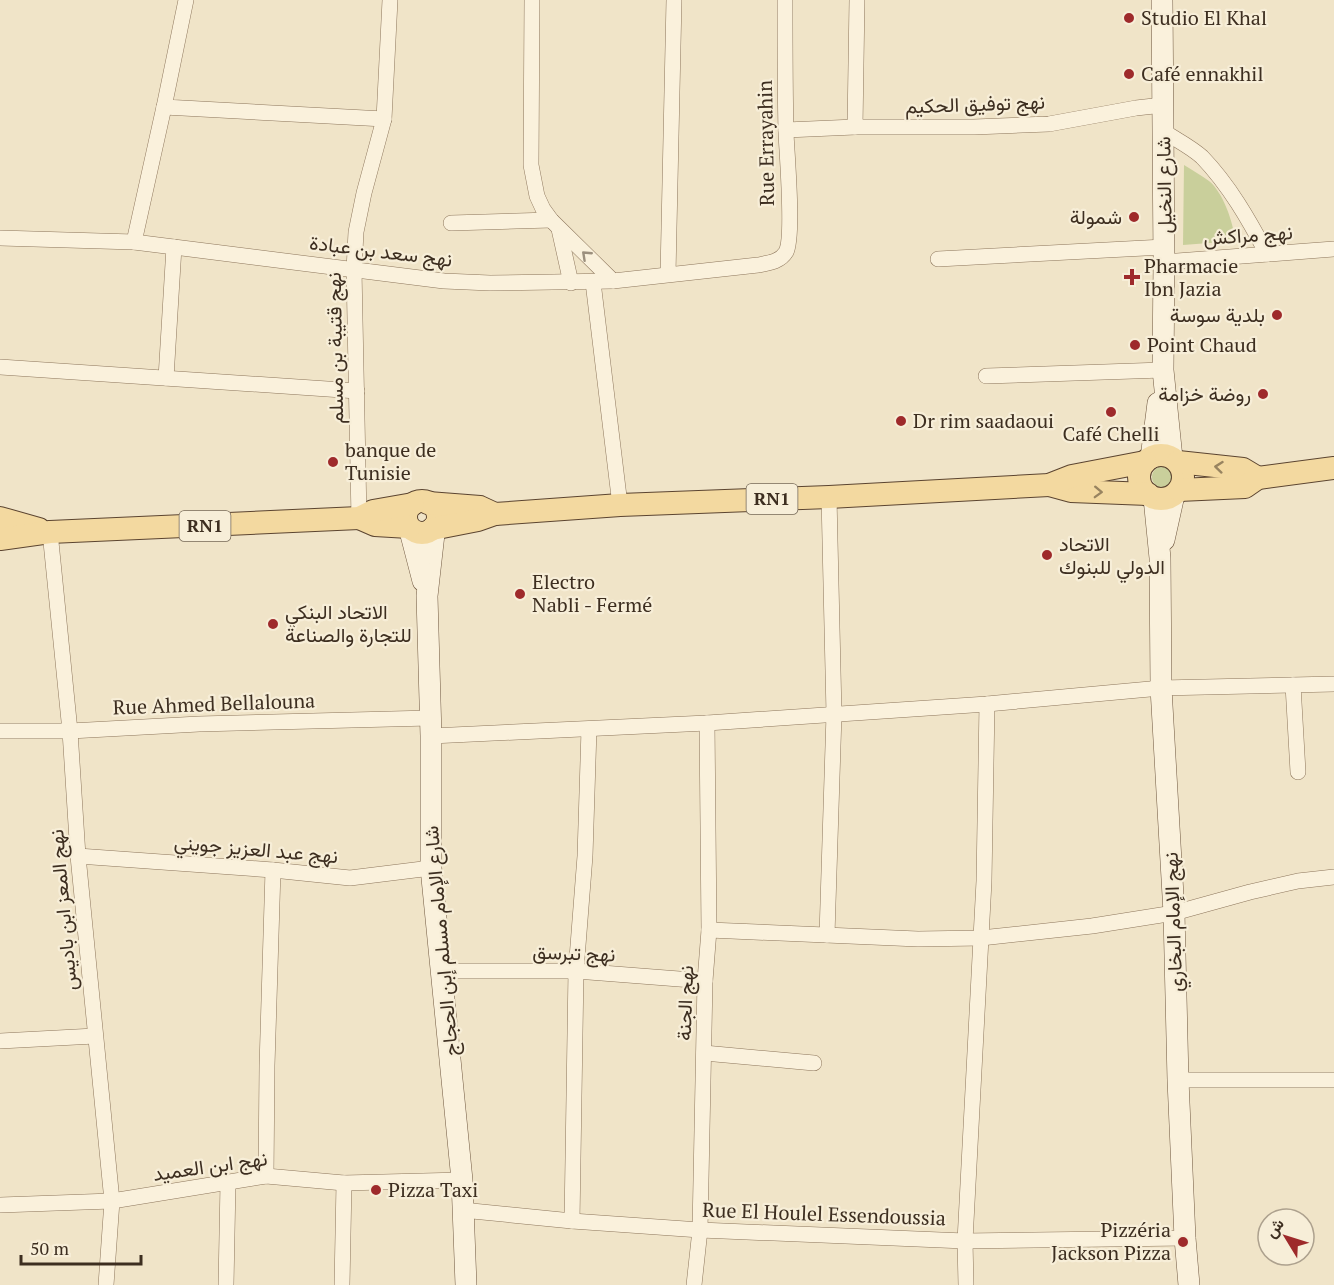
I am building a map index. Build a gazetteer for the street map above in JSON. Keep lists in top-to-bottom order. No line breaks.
{"streets":{"main road":["RN1"],"street":["نهج توفيق الحكيم","Rue Errayahin","شارع النخيل","نهج مراكش","نهج سعد بن عبادة","نهج قتيبة بن مسلم","Rue Ahmed Bellalouna","نهج عبد العزيز جويني","نهج المعز ابن باديس","نهج الإمام البخاري","شارع اﻹمام مسلم إبن الحجاج","نهج تبرسق","نهج الجنة","نهج ابن العميد","Rue El Houlel Essendoussia"]},"crossings":[["نهج توفيق الحكيم","Rue Errayahin"],["نهج توفيق الحكيم","شارع النخيل"],["Rue Errayahin","نهج سعد بن عبادة"],["شارع النخيل","نهج مراكش"],["شارع النخيل","RN1"],["شارع النخيل","نهج الإمام البخاري"],["نهج سعد بن عبادة","نهج قتيبة بن مسلم"],["نهج قتيبة بن مسلم","RN1"],["RN1","نهج المعز ابن باديس"],["RN1","نهج الإمام البخاري"],["Rue Ahmed Bellalouna","نهج المعز ابن باديس"],["Rue Ahmed Bellalouna","نهج الإمام البخاري"],["Rue Ahmed Bellalouna","شارع اﻹمام مسلم إبن الحجاج"],["Rue Ahmed Bellalouna","نهج الجنة"],["نهج عبد العزيز جويني","نهج المعز ابن باديس"],["نهج عبد العزيز جويني","شارع اﻹمام مسلم إبن الحجاج"],["نهج المعز ابن باديس","نهج ابن العميد"],["نهج الإمام البخاري","Rue El Houlel Essendoussia"],["شارع اﻹمام مسلم إبن الحجاج","نهج تبرسق"],["شارع اﻹمام مسلم إبن الحجاج","نهج ابن العميد"],["شارع اﻹمام مسلم إبن الحجاج","Rue El Houlel Essendoussia"],["نهج تبرسق","نهج الجنة"],["نهج الجنة","Rue El Houlel Essendoussia"]],"places":{"other":["Studio El Khal","Café ennakhil","شمولة","بلدية سوسة","Point Chaud","روضة خزامة","Café Chelli","Dr rim saadaoui","banque de Tunisie","الاتحاد الدولي للبنوك","Electro Nabli - Fermé","الاتحاد البنكي للتجارة والصناعة","Pizza Taxi","Pizzéria Jackson Pizza"],"health":["Pharmacie Ibn Jazia"]},"scale_bar":"50 m","north":"top left"}
